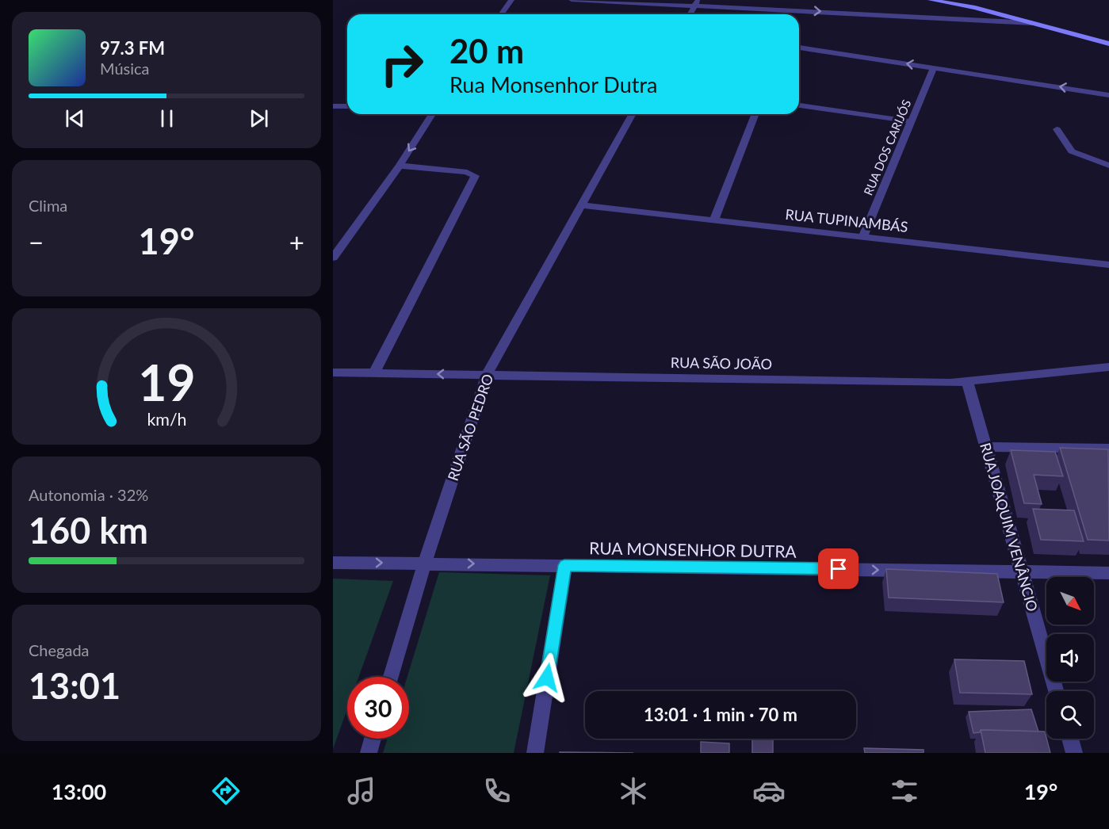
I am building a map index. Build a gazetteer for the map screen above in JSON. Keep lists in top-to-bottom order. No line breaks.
{"streets":{"street":["RUA DOS CARIJÓS","RUA TUPINAMBÁS","RUA SÃO JOÃO","RUA SÃO PEDRO","RUA JOAQUIM VENÂNCIO","RUA MONSENHOR DUTRA"]},"crossings":[["RUA DOS CARIJÓS","RUA TUPINAMBÁS"],["RUA TUPINAMBÁS","RUA SÃO PEDRO"],["RUA SÃO JOÃO","RUA SÃO PEDRO"],["RUA SÃO JOÃO","RUA JOAQUIM VENÂNCIO"],["RUA SÃO PEDRO","RUA MONSENHOR DUTRA"],["RUA JOAQUIM VENÂNCIO","RUA MONSENHOR DUTRA"]],"one_way":["RUA MONSENHOR DUTRA"],"north":"bottom right","page":{"turn":["20 m","Rua Monsenhor Dutra"],"song":["97.3 FM","Música"],"tile":["Clima",["Autonomia · 32%","160 km"],["Chegada","13:01"]],"heat":["−","19°","+"],"limit":"30","trip":"13:01 · 1 min · 70 m","tabs":["13:00","19°"],"gauge":["19","km/h"]}}
